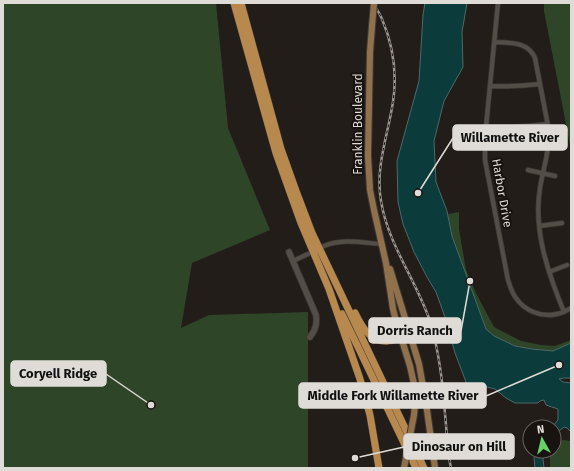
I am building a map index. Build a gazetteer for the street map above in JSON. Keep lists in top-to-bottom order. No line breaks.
{"streets":{"main road":["Franklin Boulevard"],"street":["Harbor Drive"]},"places":["Willamette River","Dorris Ranch","Middle Fork Willamette River","Coryell Ridge","Dinosaur on Hill"],"north":"top"}
